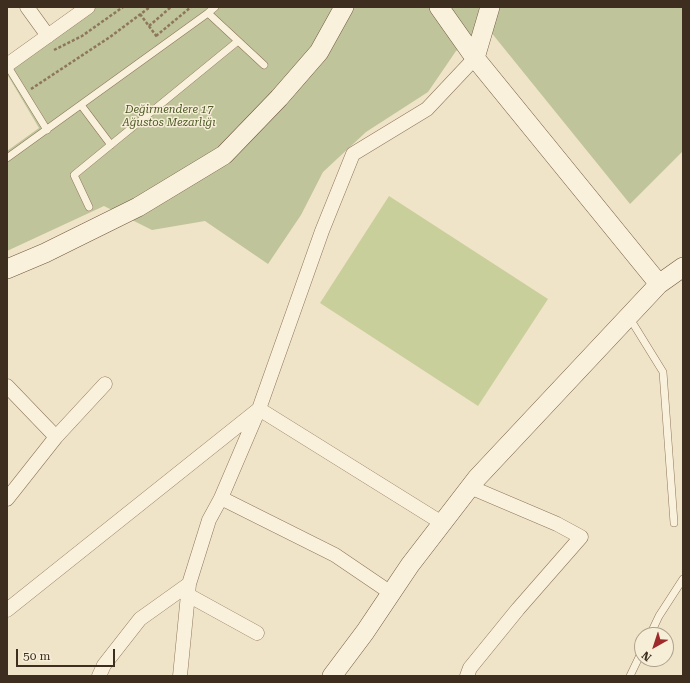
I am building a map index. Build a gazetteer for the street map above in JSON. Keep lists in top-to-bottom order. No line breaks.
{"parks":["Değirmendere 17 Ağustos Mezarlığı"],"scale_bar":"50 m","north":"bottom left"}
